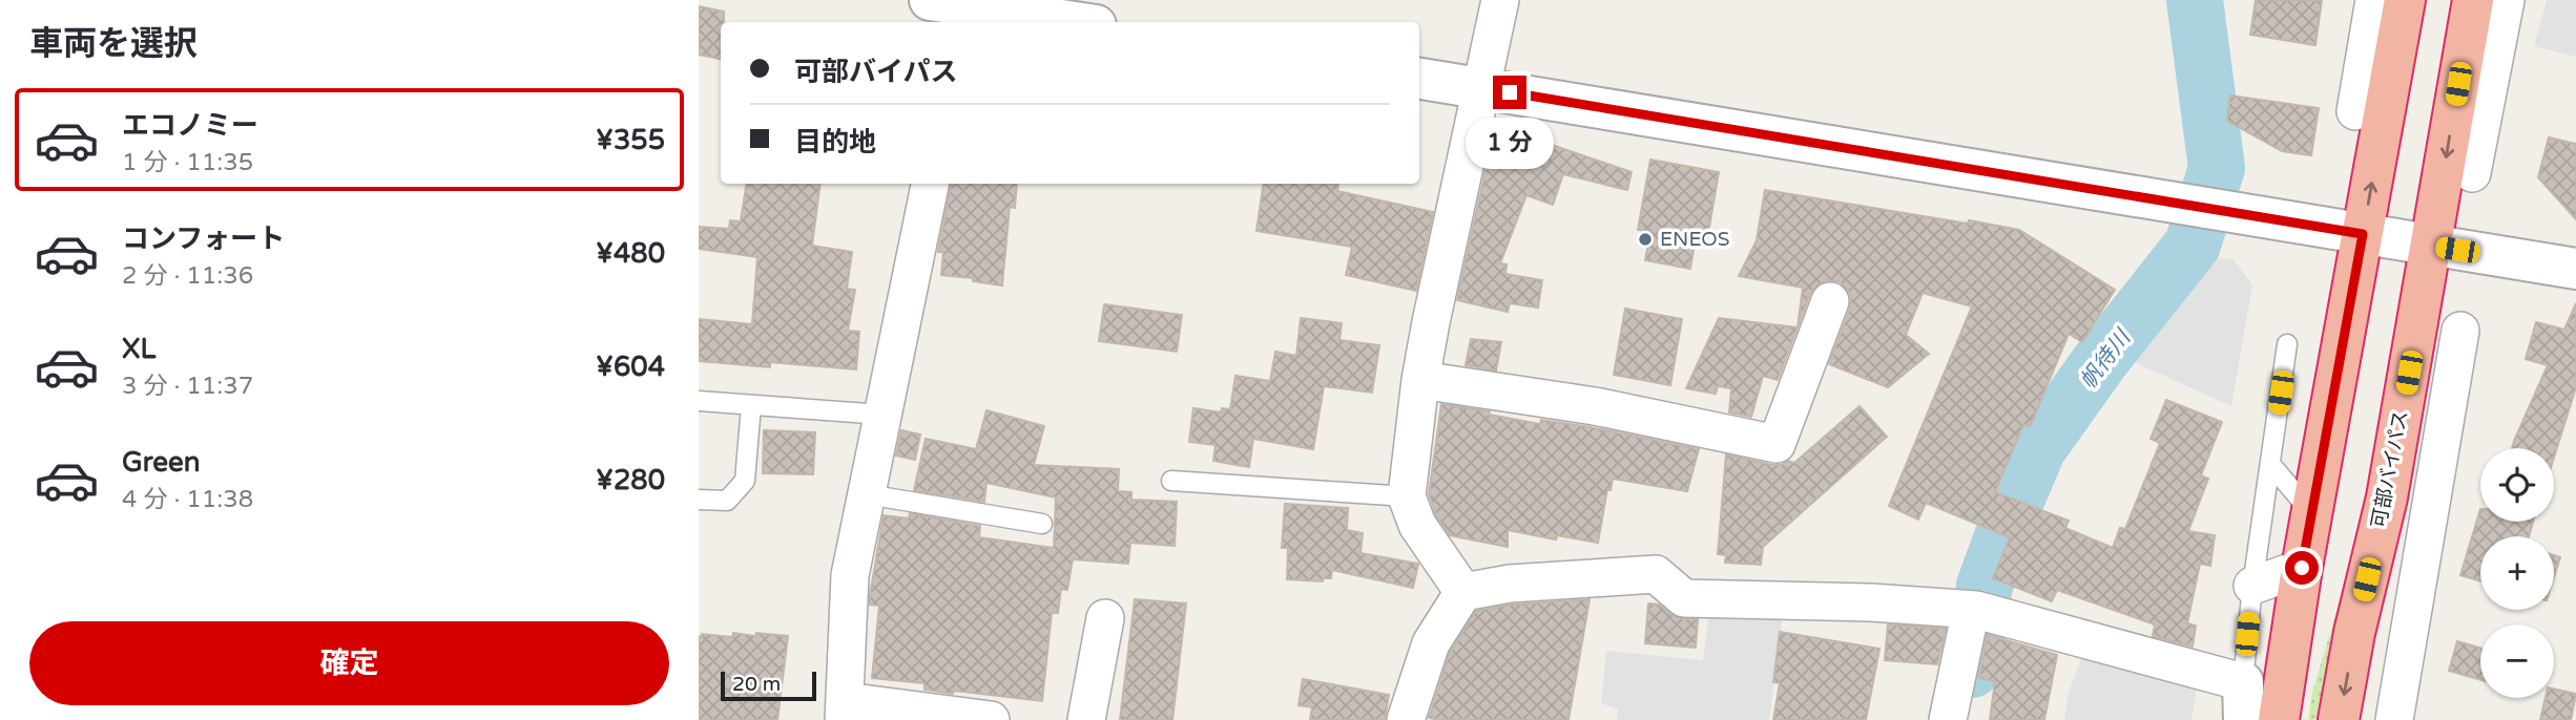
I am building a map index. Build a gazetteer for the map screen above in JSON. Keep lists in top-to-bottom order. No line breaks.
{"streets":{"highway":["可部バイパス"]},"water":["帆待川"],"places":["ENEOS"],"scale_bar":"20 m","page":{"heading":"車両を選択","banner":["可部バイパス","目的地"],"list":[{"name":"エコノミー","note":"1 分 · 11:35","value":"¥355"},{"name":"コンフォート","note":"2 分 · 11:36","value":"¥480"},{"name":"XL","note":"3 分 · 11:37","value":"¥604"},{"name":"Green","note":"4 分 · 11:38","value":"¥280"}],"bubble":"1 分","map_buttons":["+","−"],"buttons":"確定","scale":"20 m"}}
